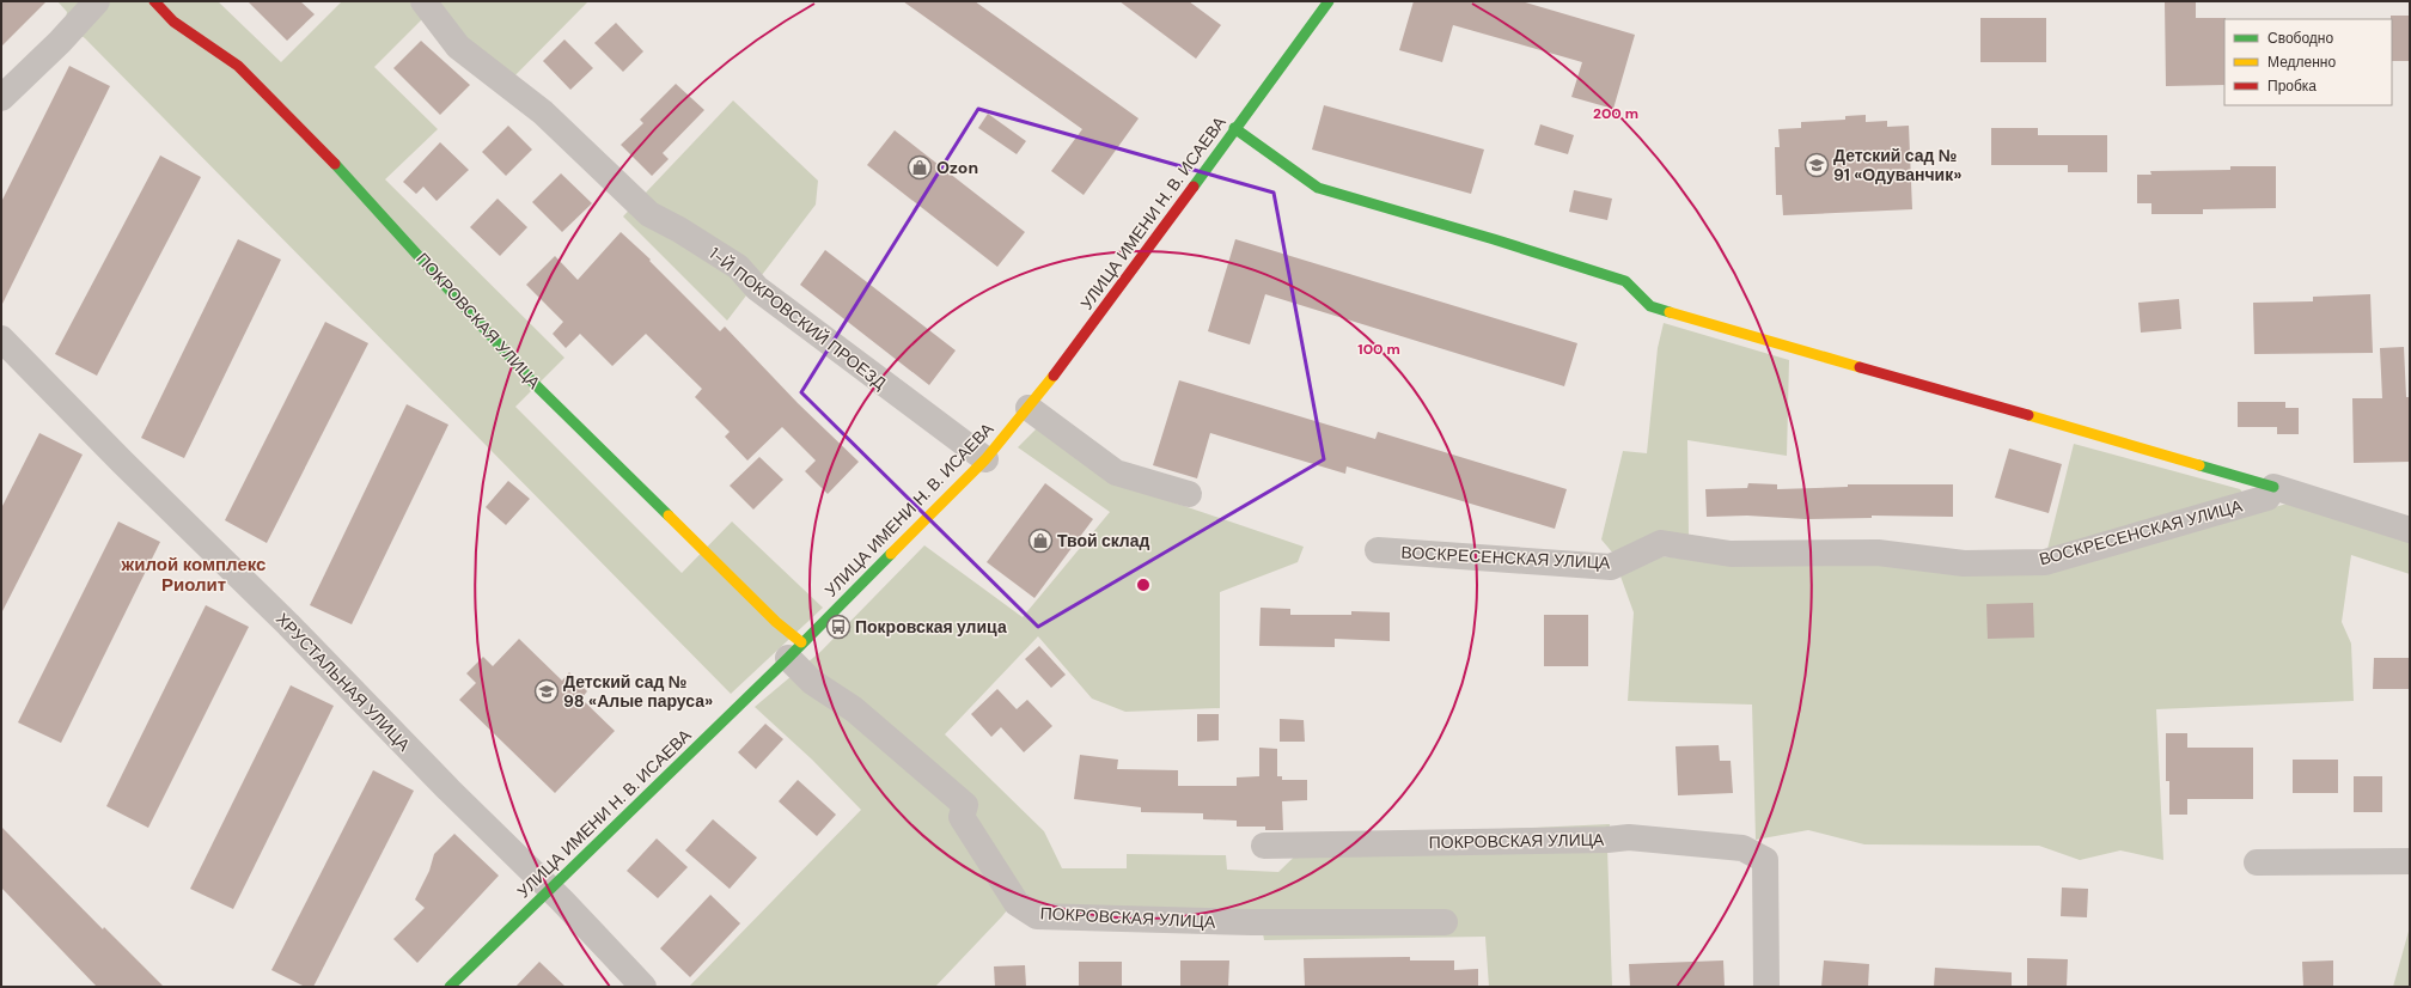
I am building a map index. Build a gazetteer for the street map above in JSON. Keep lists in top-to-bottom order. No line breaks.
{"streets":{"street":["УЛИЦА ИМЕНИ Н. В. ИСАЕВА","1-Й ПОКРОВСКИЙ ПРОЕЗД","ПОКРОВСКАЯ УЛИЦА","ВОСКРЕСЕНСКАЯ УЛИЦА","ХРУСТАЛЬНАЯ УЛИЦА"]},"crossings":[["УЛИЦА ИМЕНИ Н. В. ИСАЕВА","1-Й ПОКРОВСКИЙ ПРОЕЗД"],["УЛИЦА ИМЕНИ Н. В. ИСАЕВА","ПОКРОВСКАЯ УЛИЦА"],["УЛИЦА ИМЕНИ Н. В. ИСАЕВА","ХРУСТАЛЬНАЯ УЛИЦА"]],"districts":["жилой комплекс Риолит"],"places":{"school or university":["Детский сад № 91 «Одуванчик»","Детский сад № 98 «Алые паруса»"],"shop":["Ozon","Твой склад"],"bus stop":["Покровская улица"]},"legend":["Свободно","Медленно","Пробка"],"rings":["200 m","100 m"]}
